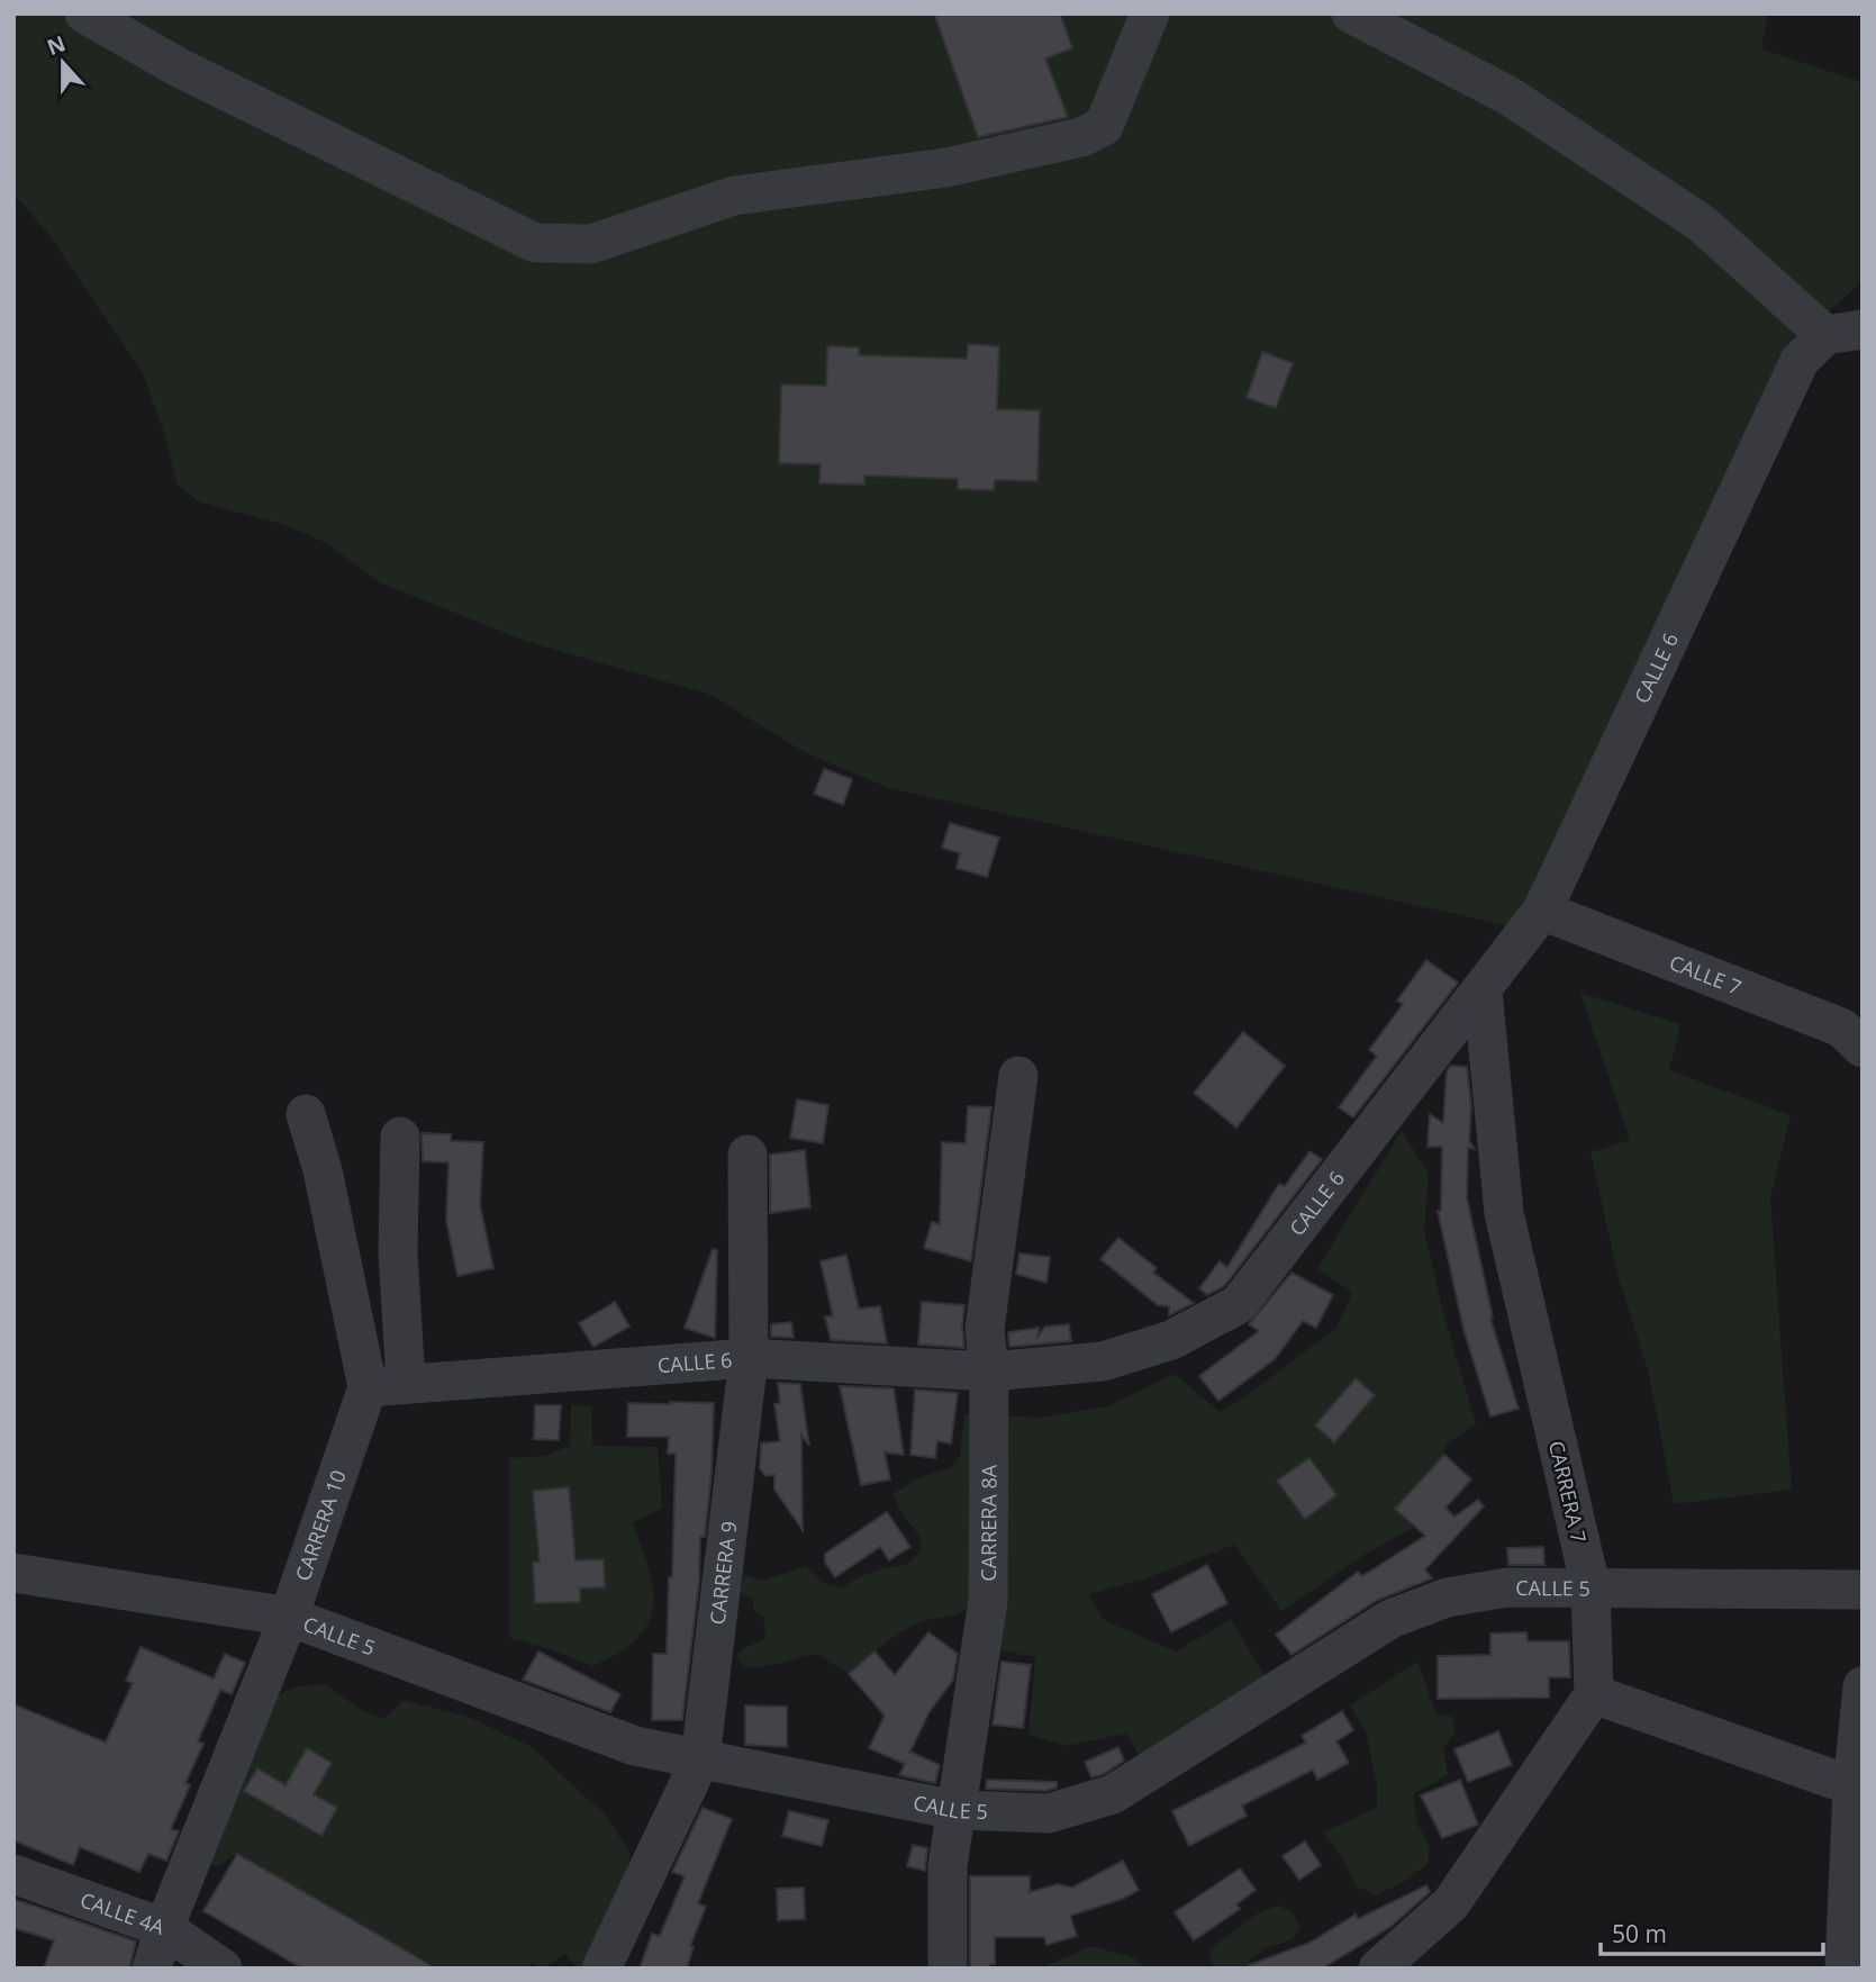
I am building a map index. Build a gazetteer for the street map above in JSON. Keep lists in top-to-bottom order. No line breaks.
{"streets":{"street":["CALLE 6","CALLE 7","CARRERA 7","CARRERA 8A","CARRERA 10","CARRERA 9","CALLE 5","CALLE 4A"]},"crossings":[["CALLE 6","CALLE 7"],["CALLE 6","CARRERA 7"],["CALLE 6","CARRERA 8A"],["CALLE 6","CARRERA 10"],["CALLE 6","CARRERA 9"],["CARRERA 7","CALLE 5"],["CARRERA 8A","CALLE 5"],["CARRERA 10","CALLE 5"],["CARRERA 10","CALLE 4A"],["CARRERA 9","CALLE 5"]],"scale_bar":"50 m","north":"top"}
